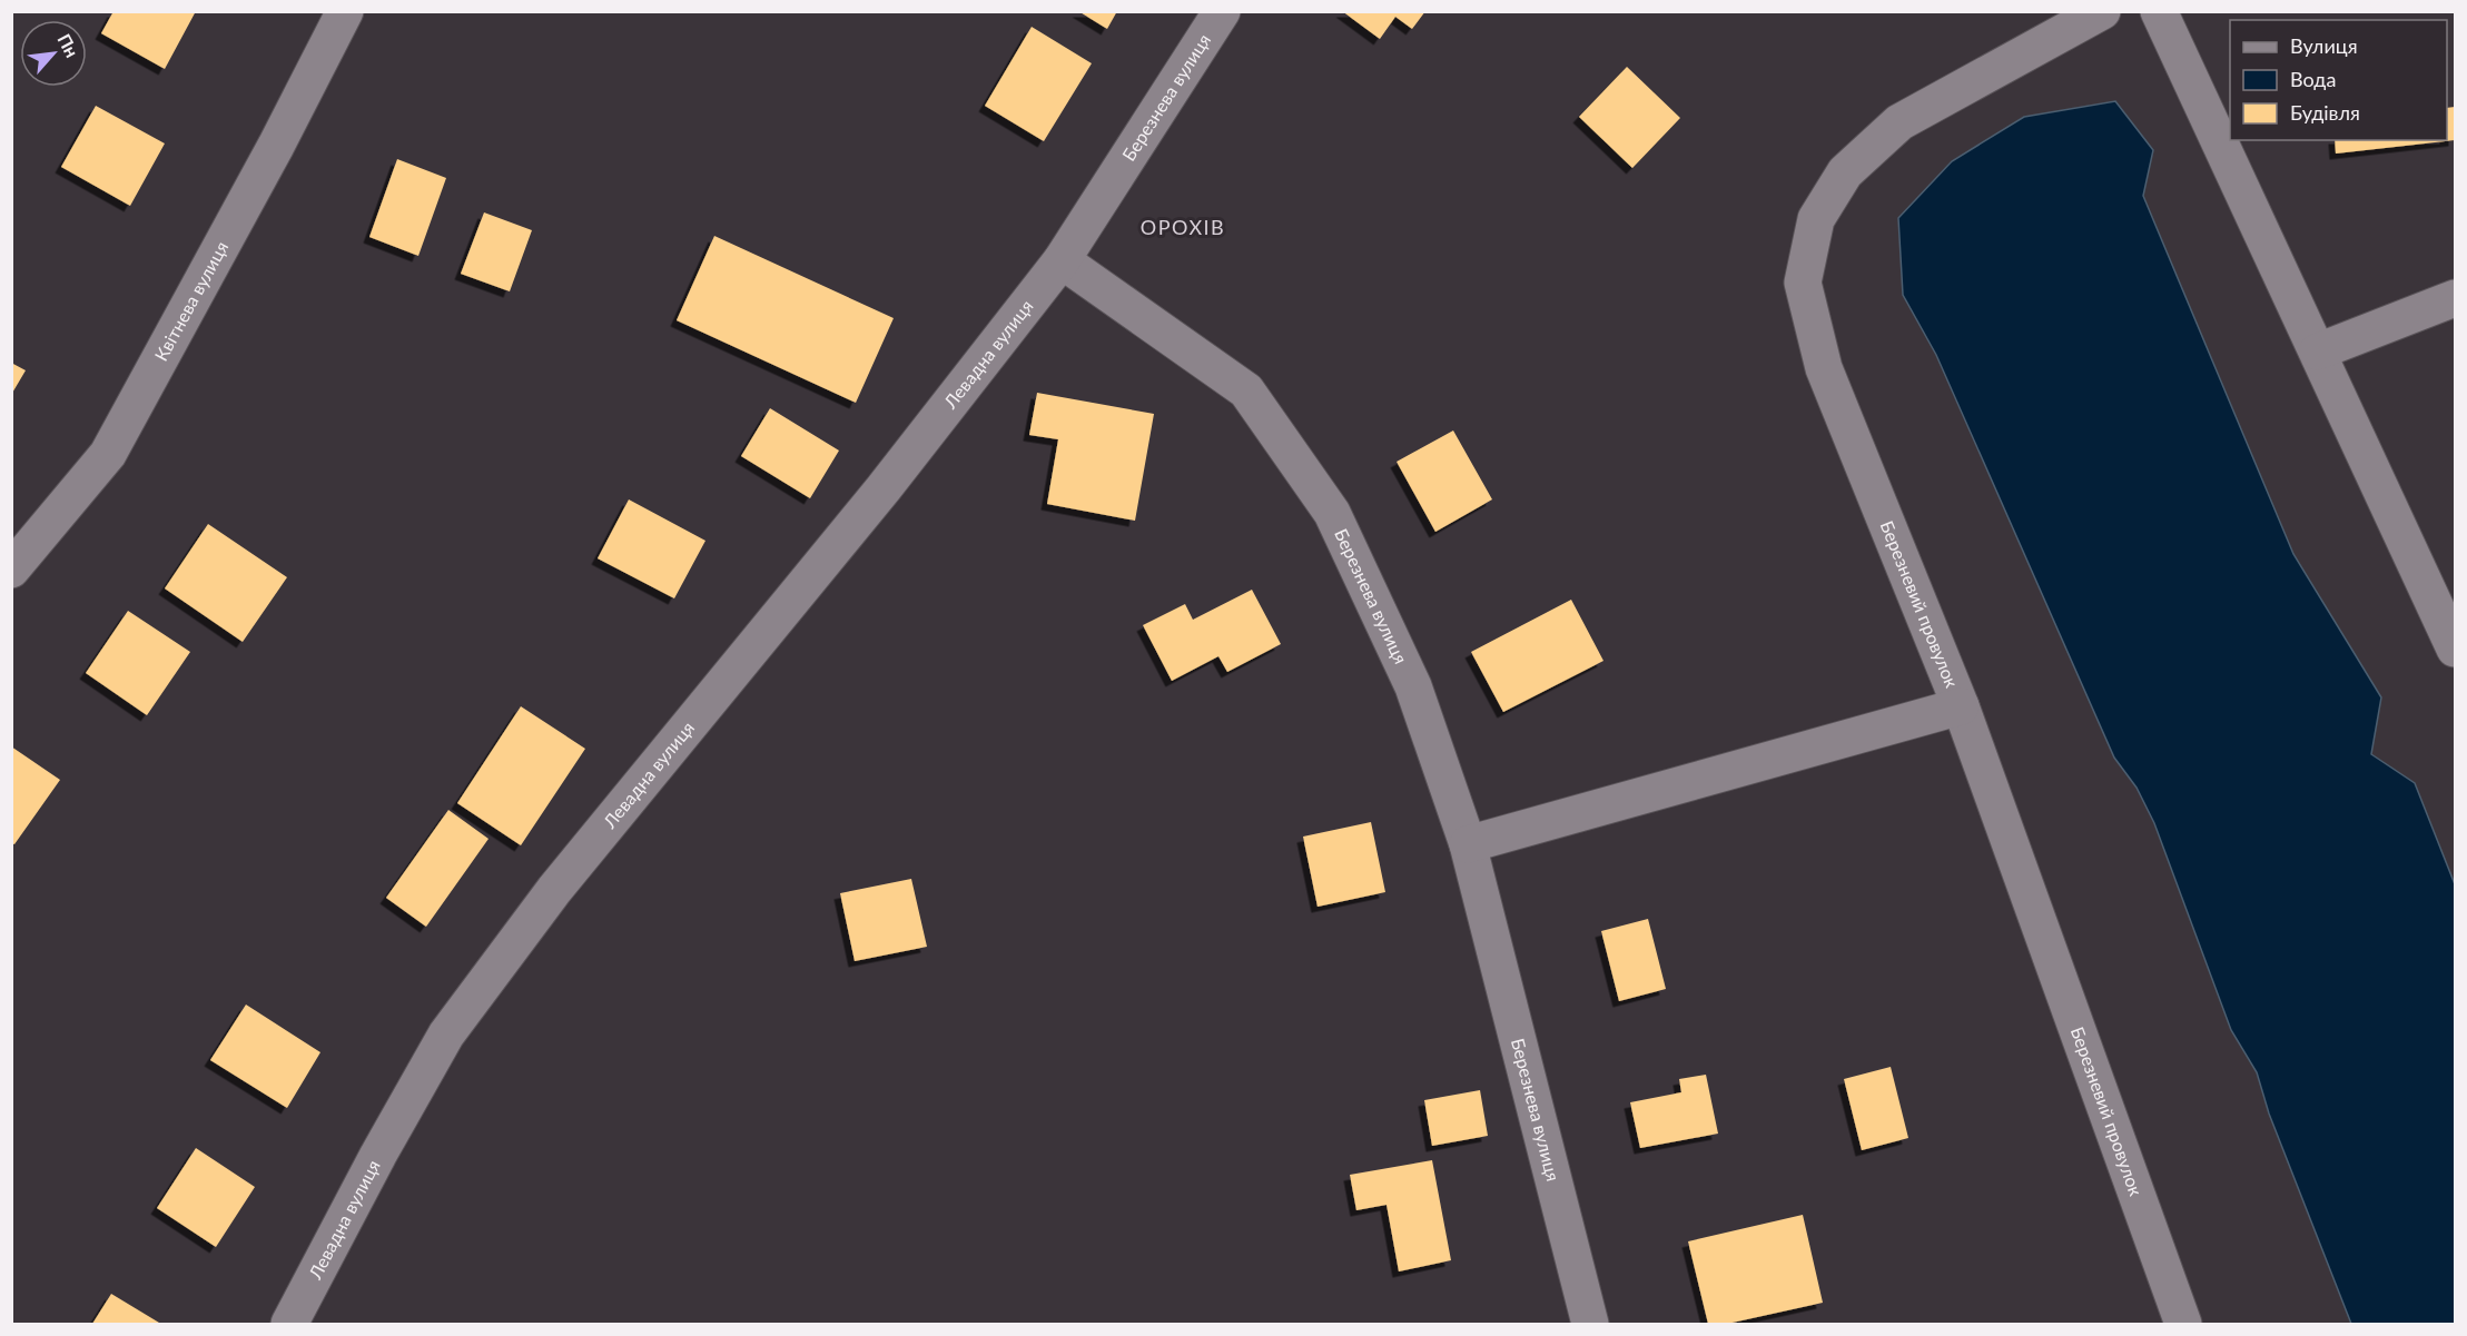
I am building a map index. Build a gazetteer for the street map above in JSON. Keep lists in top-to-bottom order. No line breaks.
{"streets":{"street":["Березнева вулиця","Квітнева вулиця","Левадна вулиця","Березневий провулок"]},"crossings":[["Березнева вулиця","Левадна вулиця"]],"districts":["ОРОХІВ"],"legend":["Вулиця","Вода","Будівля"],"north":"top right"}
